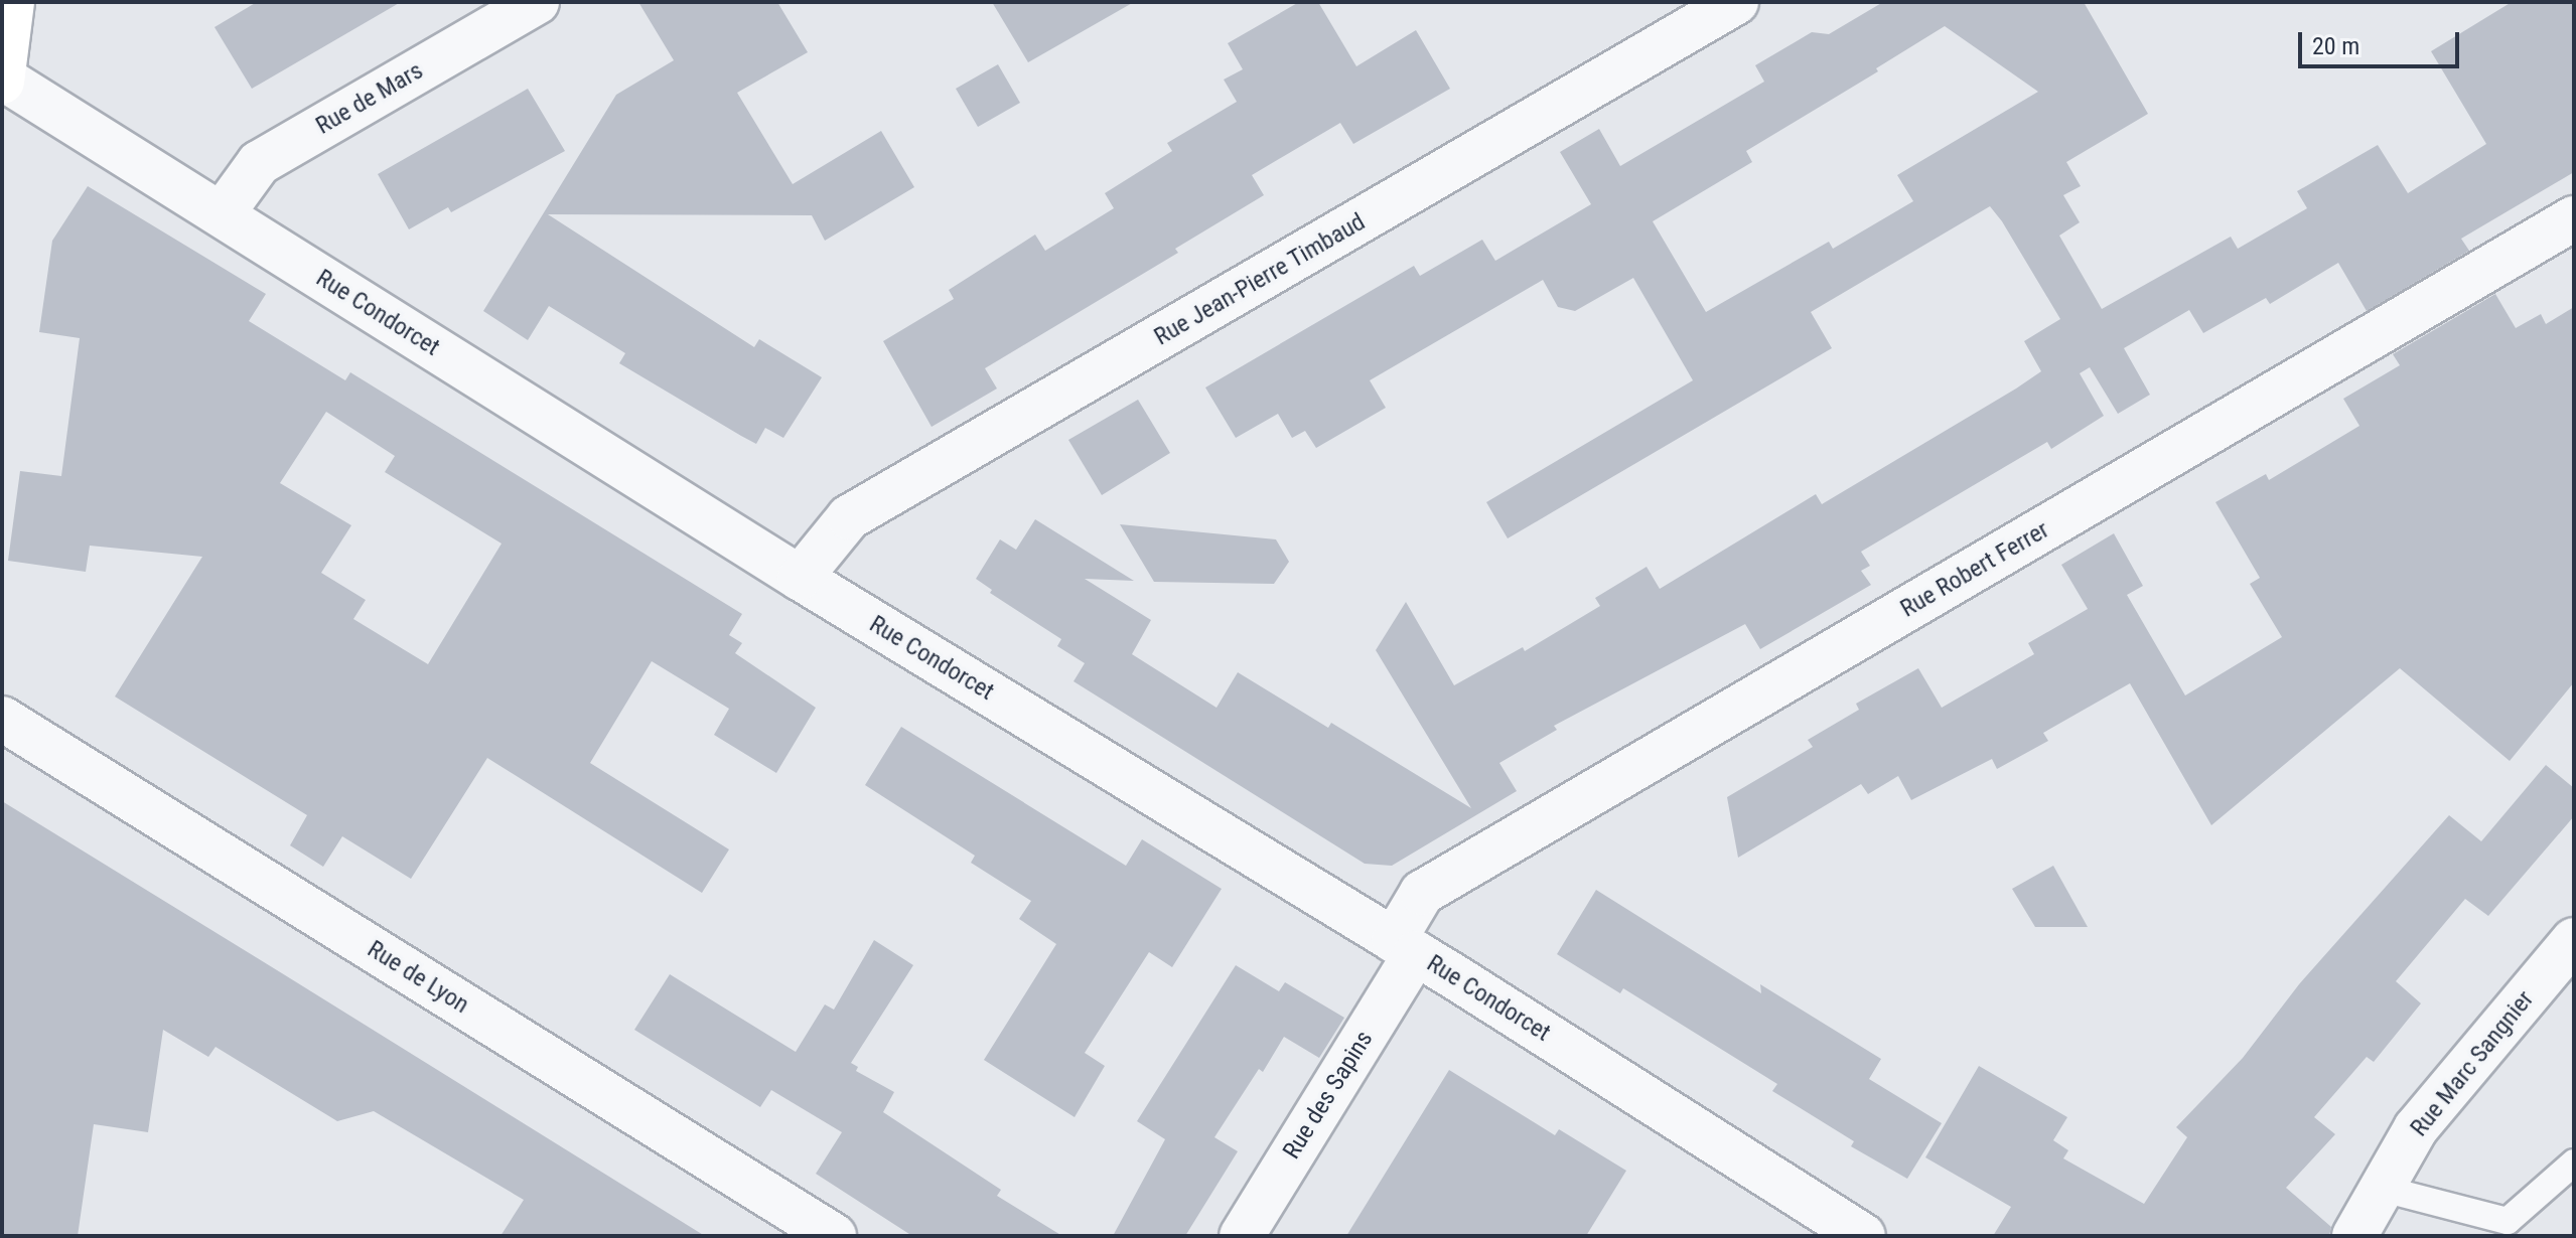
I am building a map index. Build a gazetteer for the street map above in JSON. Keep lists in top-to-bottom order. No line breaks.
{"streets":{"street":["Rue de Mars","Rue Jean-Pierre Timbaud","Rue Condorcet","Rue Robert Ferrer","Rue de Lyon","Rue Marc Sangnier","Rue des Sapins"]},"crossings":[["Rue de Mars","Rue Condorcet"],["Rue Jean-Pierre Timbaud","Rue Condorcet"],["Rue Condorcet","Rue Robert Ferrer"],["Rue Condorcet","Rue des Sapins"],["Rue Robert Ferrer","Rue des Sapins"]],"scale_bar":"20 m"}
